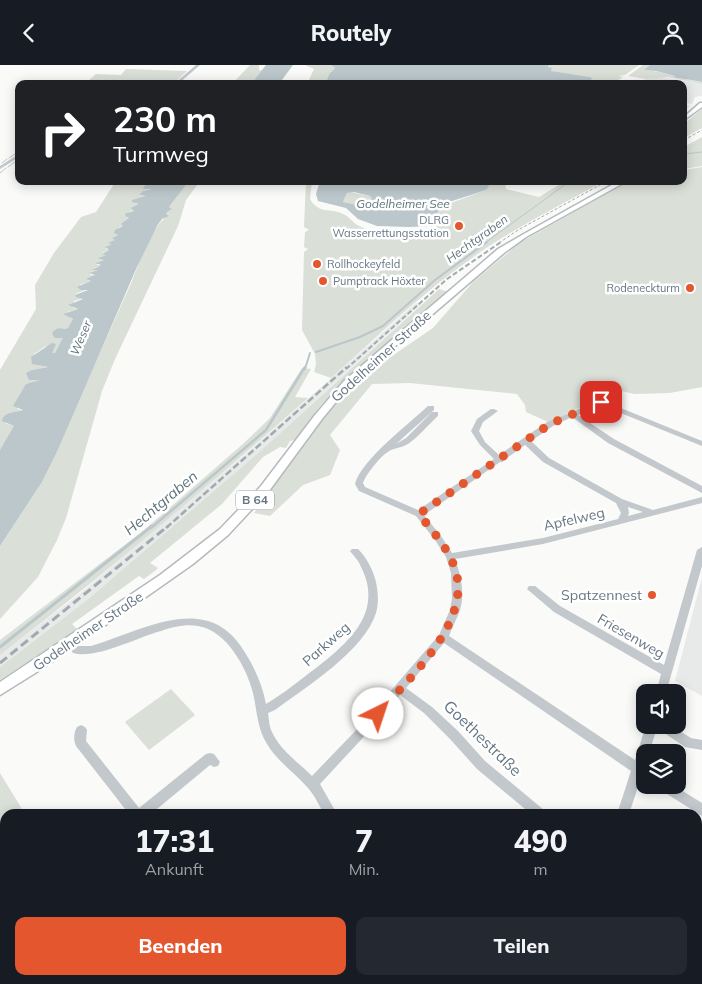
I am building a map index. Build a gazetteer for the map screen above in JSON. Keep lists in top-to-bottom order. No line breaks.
{"streets":{"main road":["Godelheimer Straße","B 64"],"street":["Apfelweg","Friesenweg","Parkweg","Goethestraße"]},"water":["Godelheimer See","Hechtgraben","Weser"],"places":["DLRG Wasserrettungsstation","Rollhockeyfeld","Pumptrack Höxter","Rodeneckturm","Spatzennest"],"page":{"header":"Routely","turn":["230 m","Turmweg"],"eta":["17:31","Ankunft","7","Min.","490","m"],"buttons":["Beenden","Teilen"]}}
